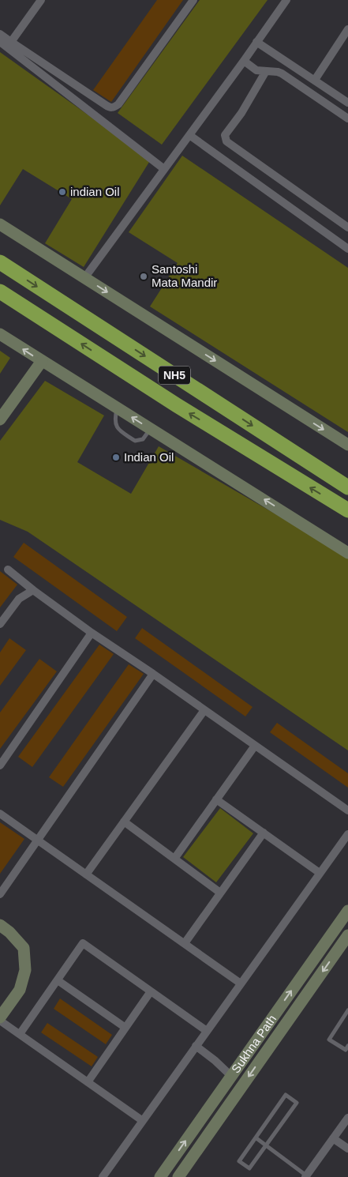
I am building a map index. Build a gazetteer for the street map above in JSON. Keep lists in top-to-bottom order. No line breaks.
{"streets":{"highway":["NH5"],"street":["Sukhna Path"]},"places":["indian Oil","Santoshi Mata Mandir","Indian Oil"]}
